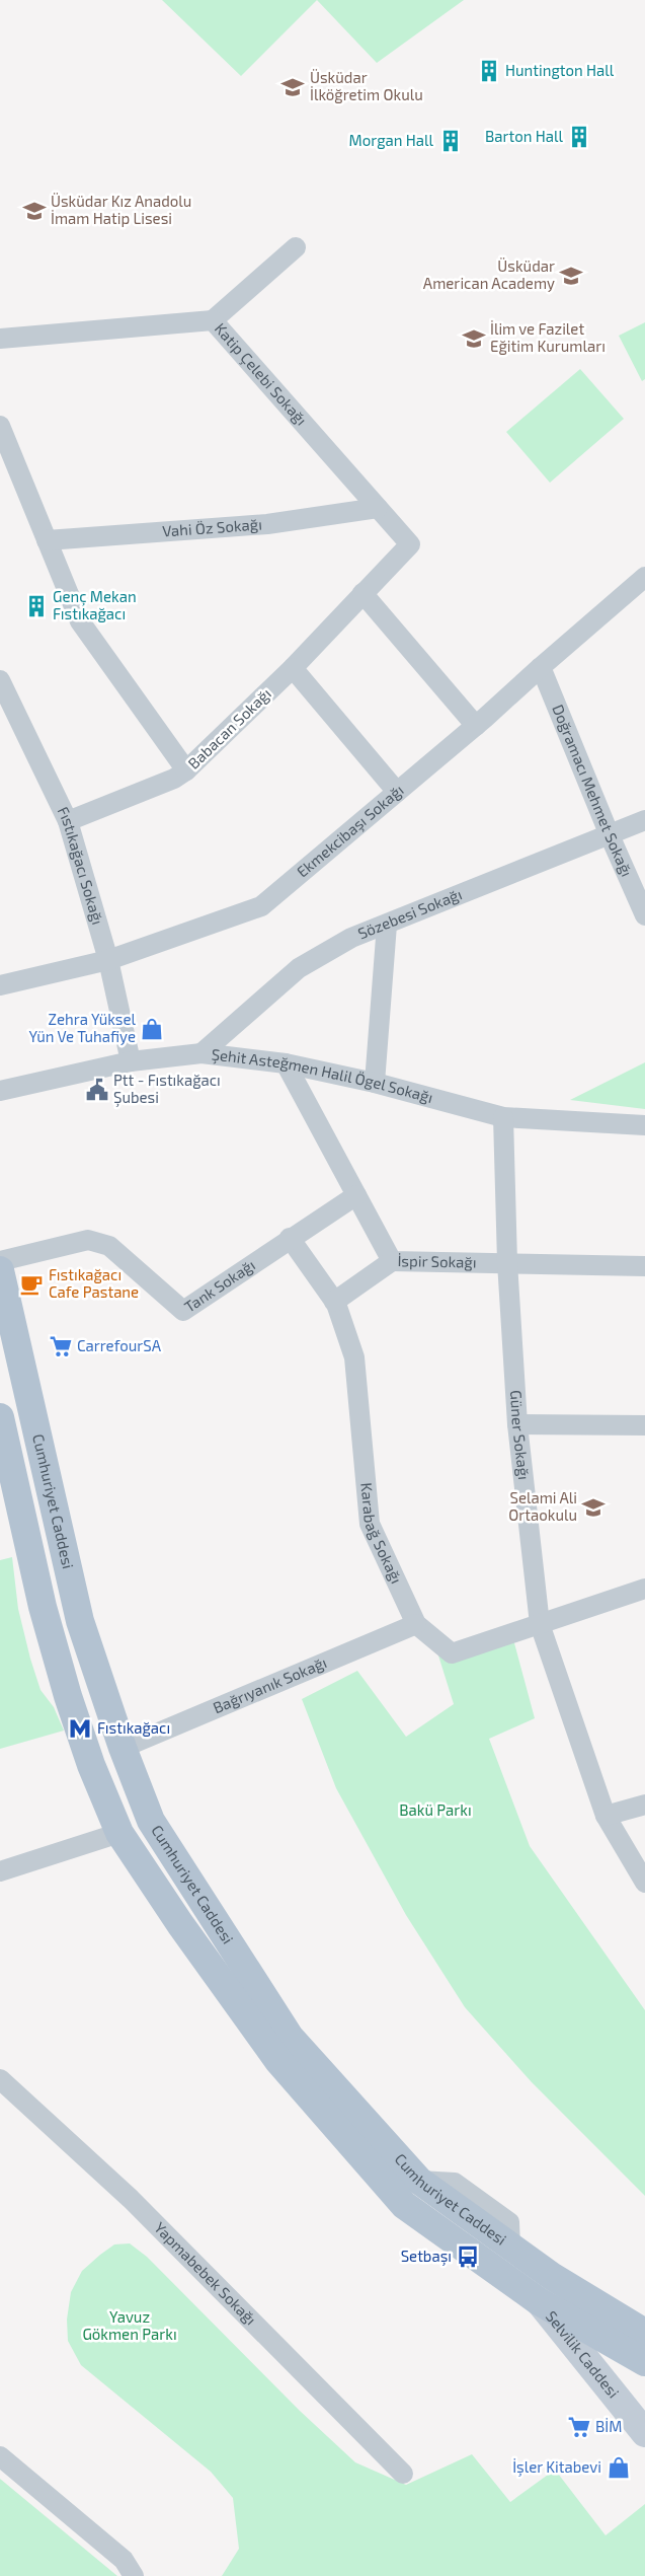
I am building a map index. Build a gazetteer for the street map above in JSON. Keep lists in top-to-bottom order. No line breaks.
{"streets":{"main road":["Cumhuriyet Caddesi"],"street":["Katip Çelebi Sokağı","Vahi Öz Sokağı","Babacan Sokağı","Doğramacı Mehmet Sokağı","Ekmekcibaşı Sokağı","Fıstıkağacı Sokağı","Sözebesi Sokağı","Şehit Asteğmen Halil Ögel Sokağı","İspir Sokağı","Tank Sokağı","Güner Sokağı","Karabağ Sokağı","Bağrıyanık Sokağı","Yapmabebek Sokağı","Selvilik Caddesi"]},"crossings":[["Katip Çelebi Sokağı","Vahi Öz Sokağı"],["Katip Çelebi Sokağı","Babacan Sokağı"],["Babacan Sokağı","Fıstıkağacı Sokağı"],["Doğramacı Mehmet Sokağı","Ekmekcibaşı Sokağı"],["Doğramacı Mehmet Sokağı","Sözebesi Sokağı"],["Ekmekcibaşı Sokağı","Fıstıkağacı Sokağı"],["Fıstıkağacı Sokağı","Şehit Asteğmen Halil Ögel Sokağı"],["Sözebesi Sokağı","Şehit Asteğmen Halil Ögel Sokağı"],["Şehit Asteğmen Halil Ögel Sokağı","İspir Sokağı"],["Şehit Asteğmen Halil Ögel Sokağı","Güner Sokağı"],["İspir Sokağı","Tank Sokağı"],["İspir Sokağı","Güner Sokağı"],["Tank Sokağı","Karabağ Sokağı"],["Güner Sokağı","Karabağ Sokağı"],["Cumhuriyet Caddesi","Bağrıyanık Sokağı"],["Cumhuriyet Caddesi","Selvilik Caddesi"],["Karabağ Sokağı","Bağrıyanık Sokağı"]],"parks":["Bakü Parkı","Yavuz Gökmen Parkı"],"places":{"building":["Huntington Hall","Barton Hall","Morgan Hall","Genç Mekan Fıstıkağacı"],"school or university":["Üsküdar İlköğretim Okulu","Üsküdar Kız Anadolu İmam Hatip Lisesi","Üsküdar American Academy","İlim ve Fazilet Eğitim Kurumları","Selami Ali Ortaokulu"],"shop":["Zehra Yüksel Yün Ve Tuhafiye","İşler Kitabevi"],"public building":["Ptt - Fıstıkağacı Şubesi"],"cafe":["Fıstıkağacı Cafe Pastane"],"supermarket":["CarrefourSA","BİM"],"metro station":["Fıstıkağacı"],"bus stop":["Setbaşı"]}}
